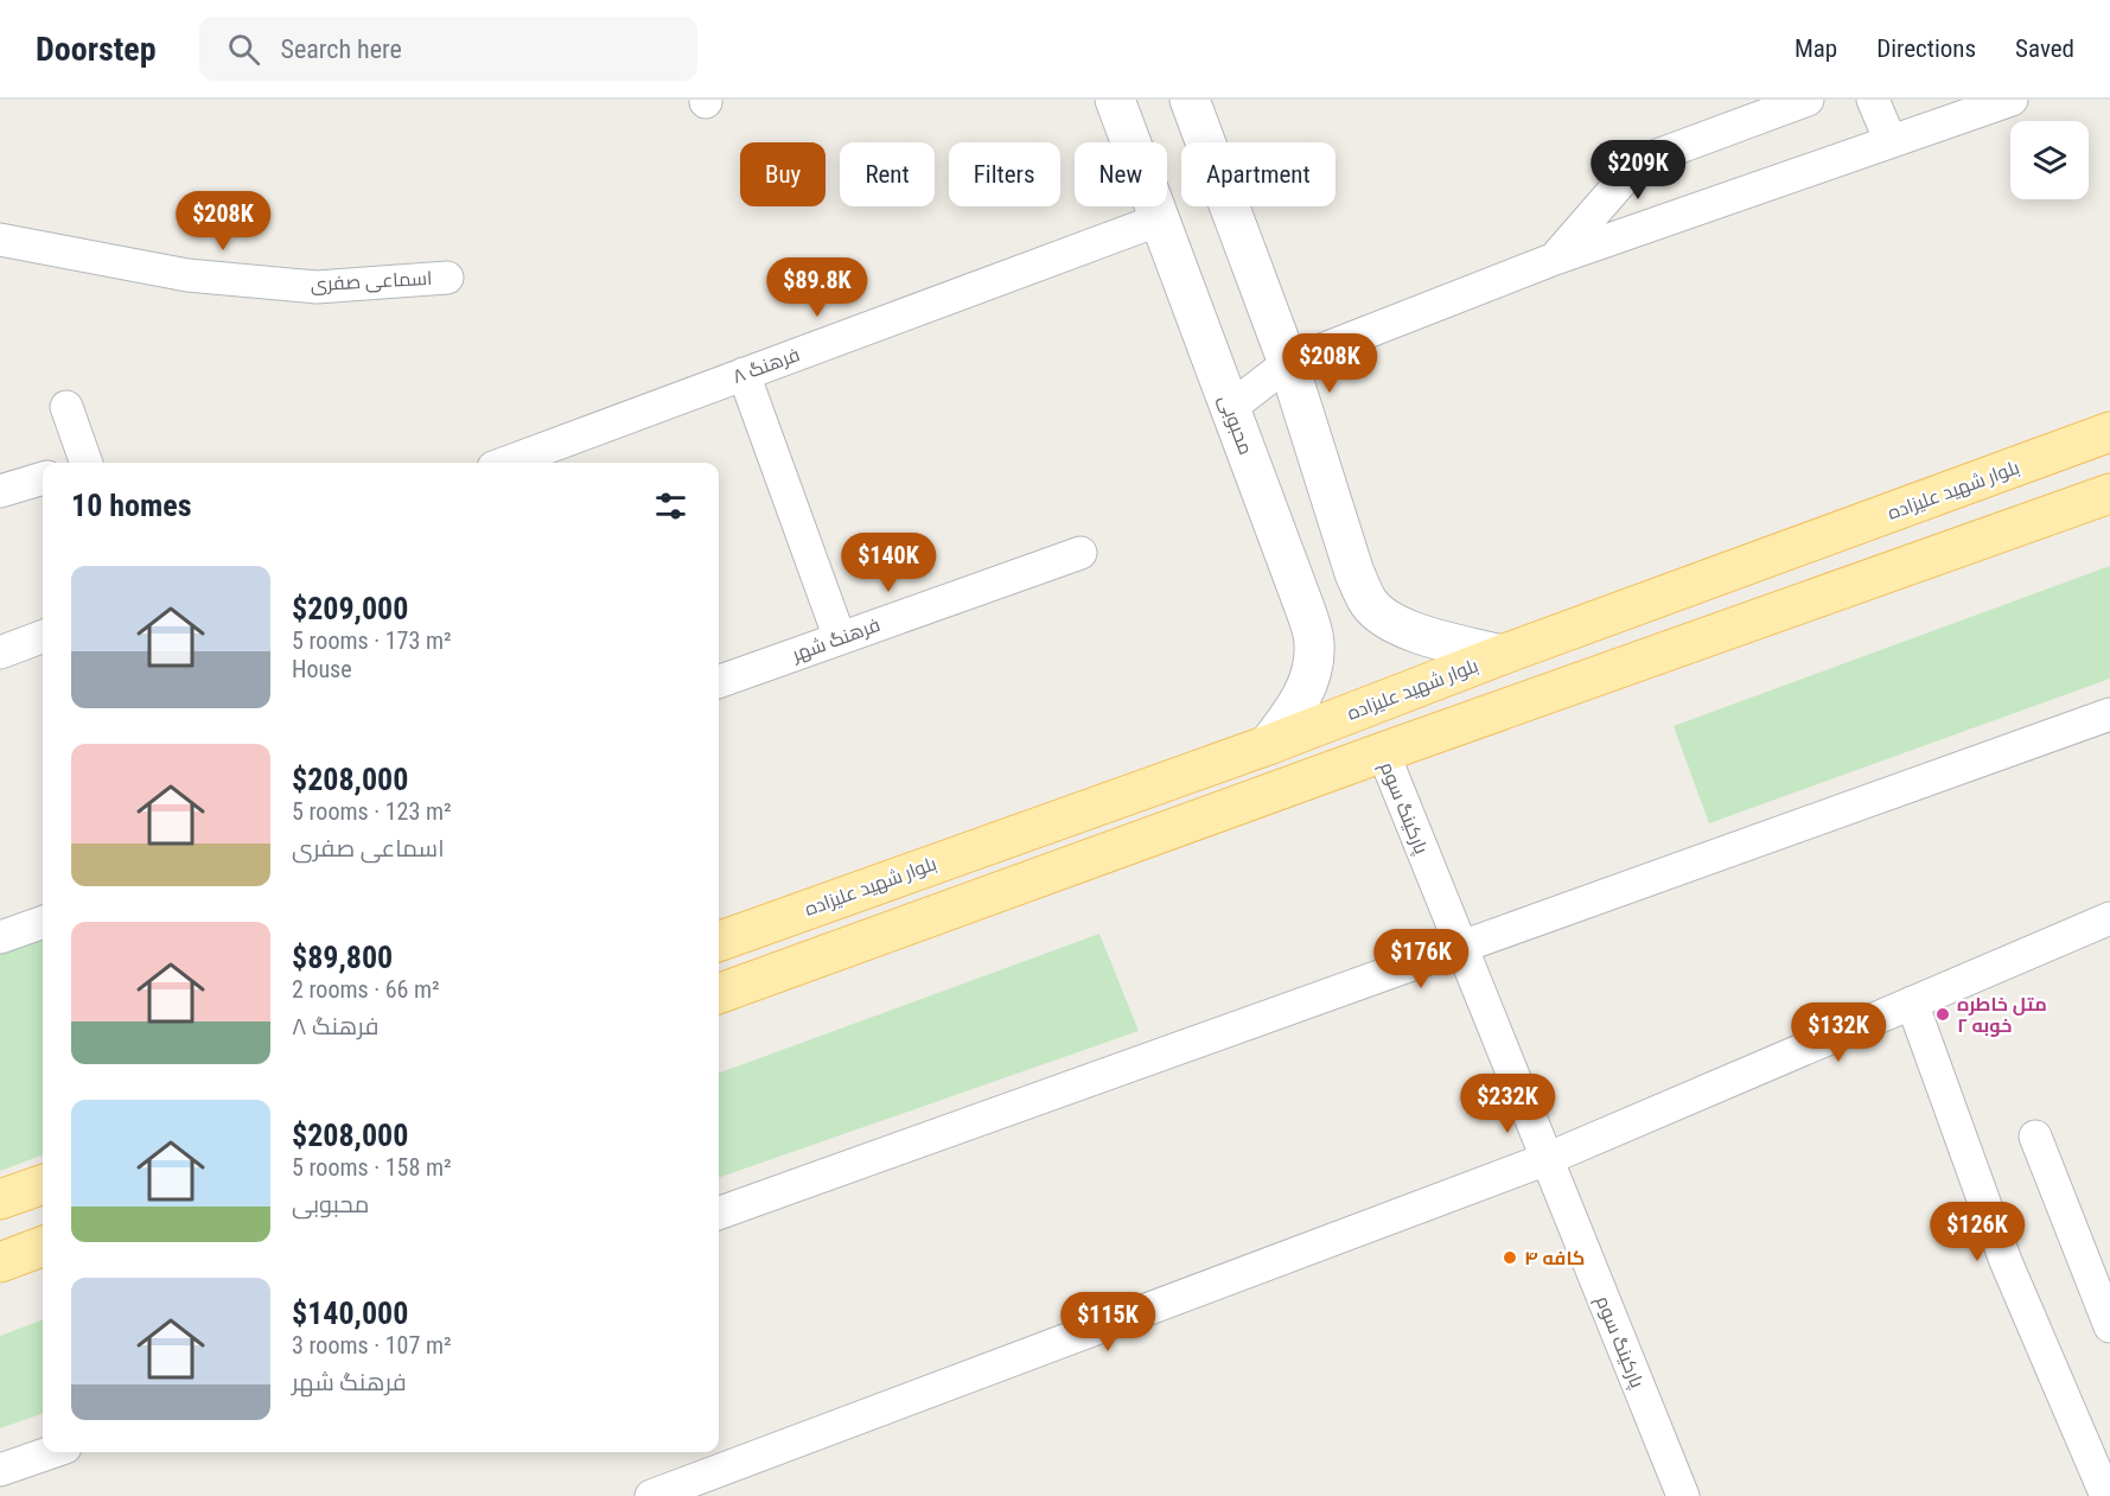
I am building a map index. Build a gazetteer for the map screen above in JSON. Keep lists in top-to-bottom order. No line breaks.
{"streets":{"main road":["بلوار شهید علیزاده"],"street":["اسماعی صفری","فرهنگ ۸","محبوبی","فرهنگ شهر","پارکینگ سوم"]},"crossings":[["فرهنگ ۸","محبوبی"],["محبوبی","بلوار شهید علیزاده"]],"places":["متل خاطره خوبه ۲","کافه ۴"],"page":{"header":"Doorstep","search":"Search here","nav":["Map","Directions","Saved"],"price":["$209K","$208K","$89.8K","$208K","$140K","$176K","$132K","$232K","$126K","$115K"],"chip":["Buy","Rent","Filters","New","Apartment"],"heading":"10 homes","list":[{"name":"$209,000","note":"5 rooms · 173 m² · House"},{"name":"$208,000","note":"5 rooms · 123 m² · اسماعی صفری"},{"name":"$89,800","note":"2 rooms · 66 m² · فرهنگ ۸"},{"name":"$208,000","note":"5 rooms · 158 m² · محبوبی"},{"name":"$140,000","note":"3 rooms · 107 m² · فرهنگ شهر"}]}}
